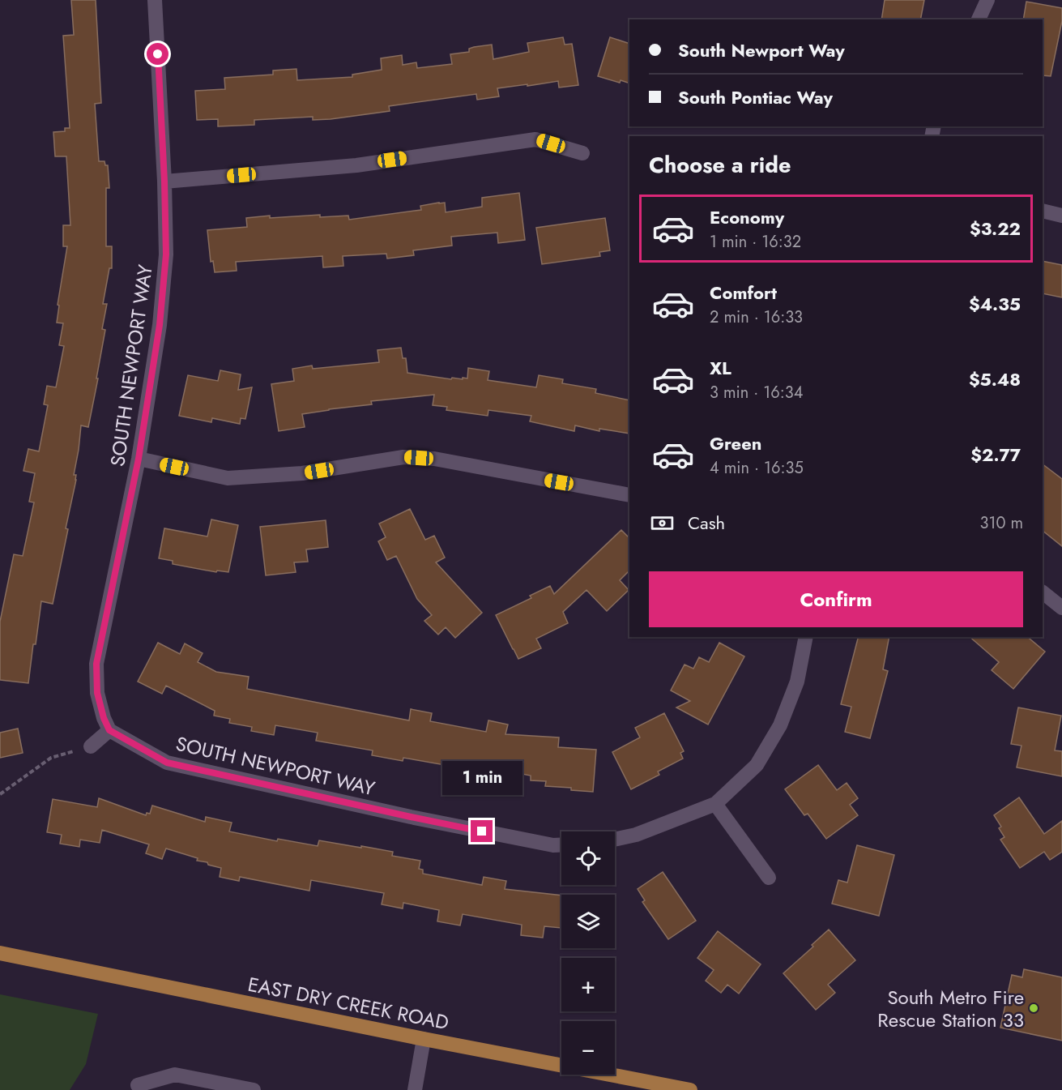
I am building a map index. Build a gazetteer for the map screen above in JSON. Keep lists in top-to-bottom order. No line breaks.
{"streets":{"main road":["EAST DRY CREEK ROAD"],"street":["SOUTH NEWPORT WAY"]},"places":["South Metro Fire Rescue Station 33"],"page":{"banner":["South Newport Way","South Pontiac Way"],"heading":"Choose a ride","list":[{"name":"Economy","note":"1 min · 16:32","value":"$3.22"},{"name":"Comfort","note":"2 min · 16:33","value":"$4.35"},{"name":"XL","note":"3 min · 16:34","value":"$5.48"},{"name":"Green","note":"4 min · 16:35","value":"$2.77"}],"pay":["Cash","310 m"],"buttons":"Confirm","bubble":"1 min","map_buttons":["+","−"]}}
